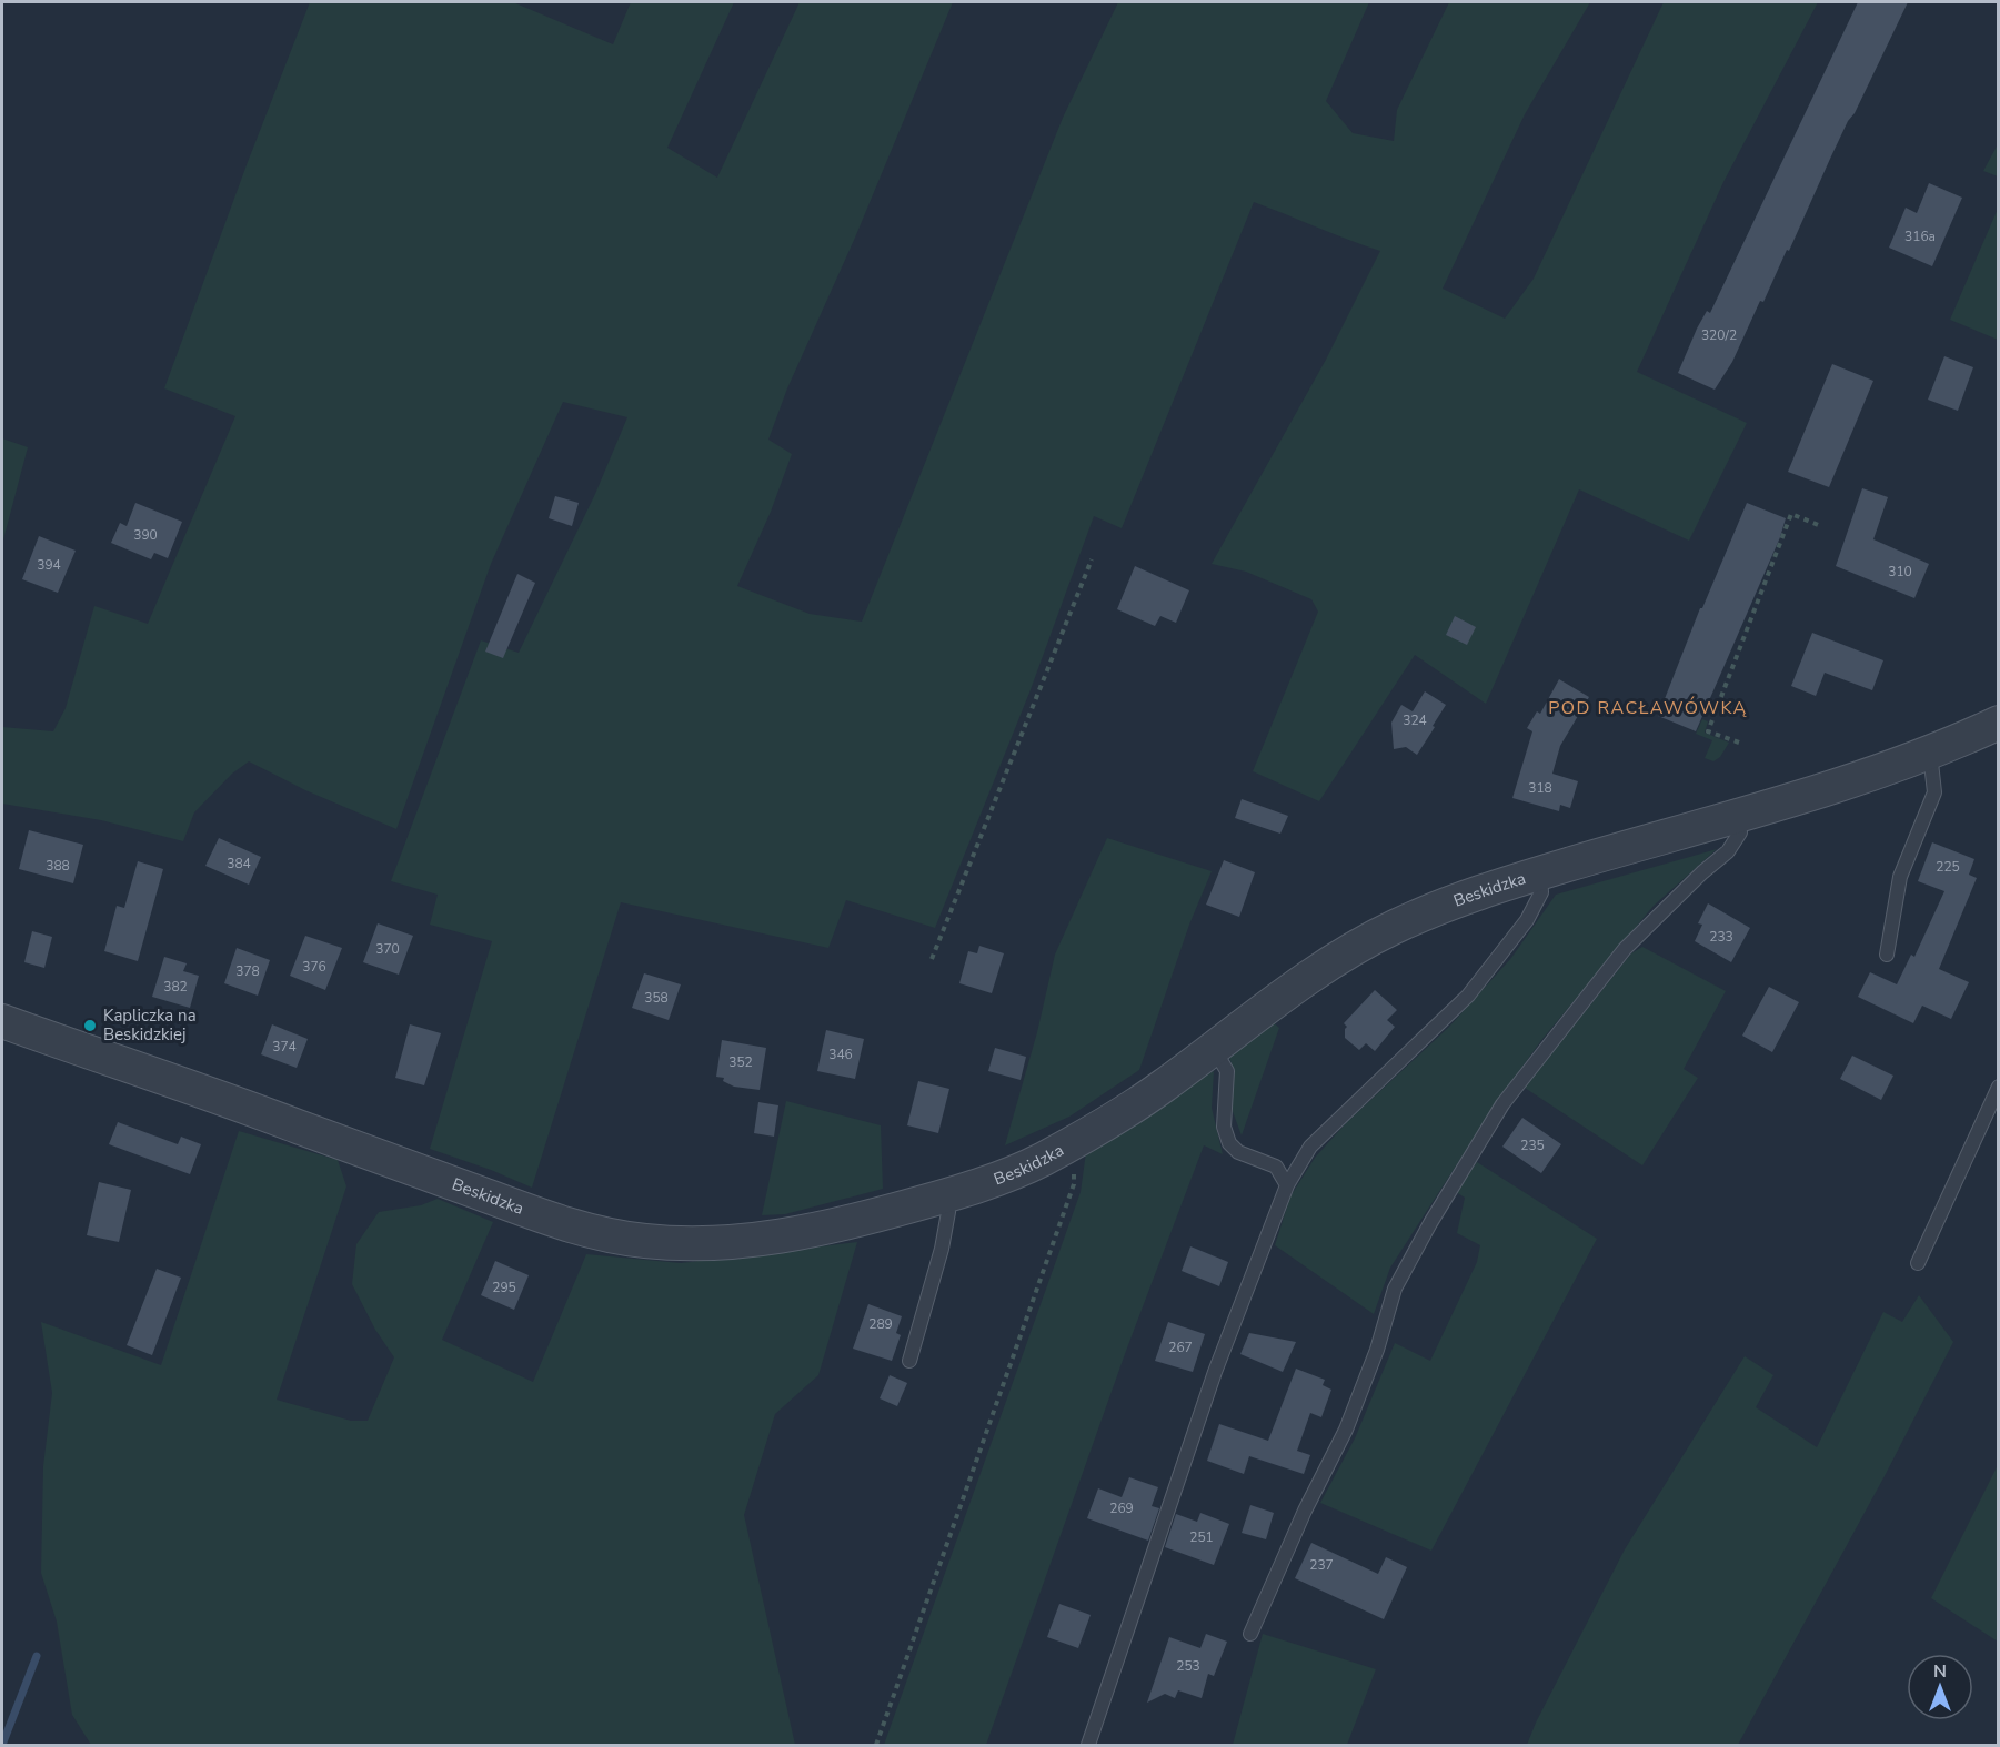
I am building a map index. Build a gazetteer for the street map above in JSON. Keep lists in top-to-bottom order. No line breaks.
{"streets":{"street":["Beskidzka"]},"districts":["POD RACŁAWÓWKĄ"],"places":["Kapliczka na Beskidzkiej"],"house_numbers":["316a","320/2","390","394","310","324","318","384","388","225","233","370","376","378","382","358","374","346","352","235","295","289","267","269","251","237","253"],"north":"top"}
